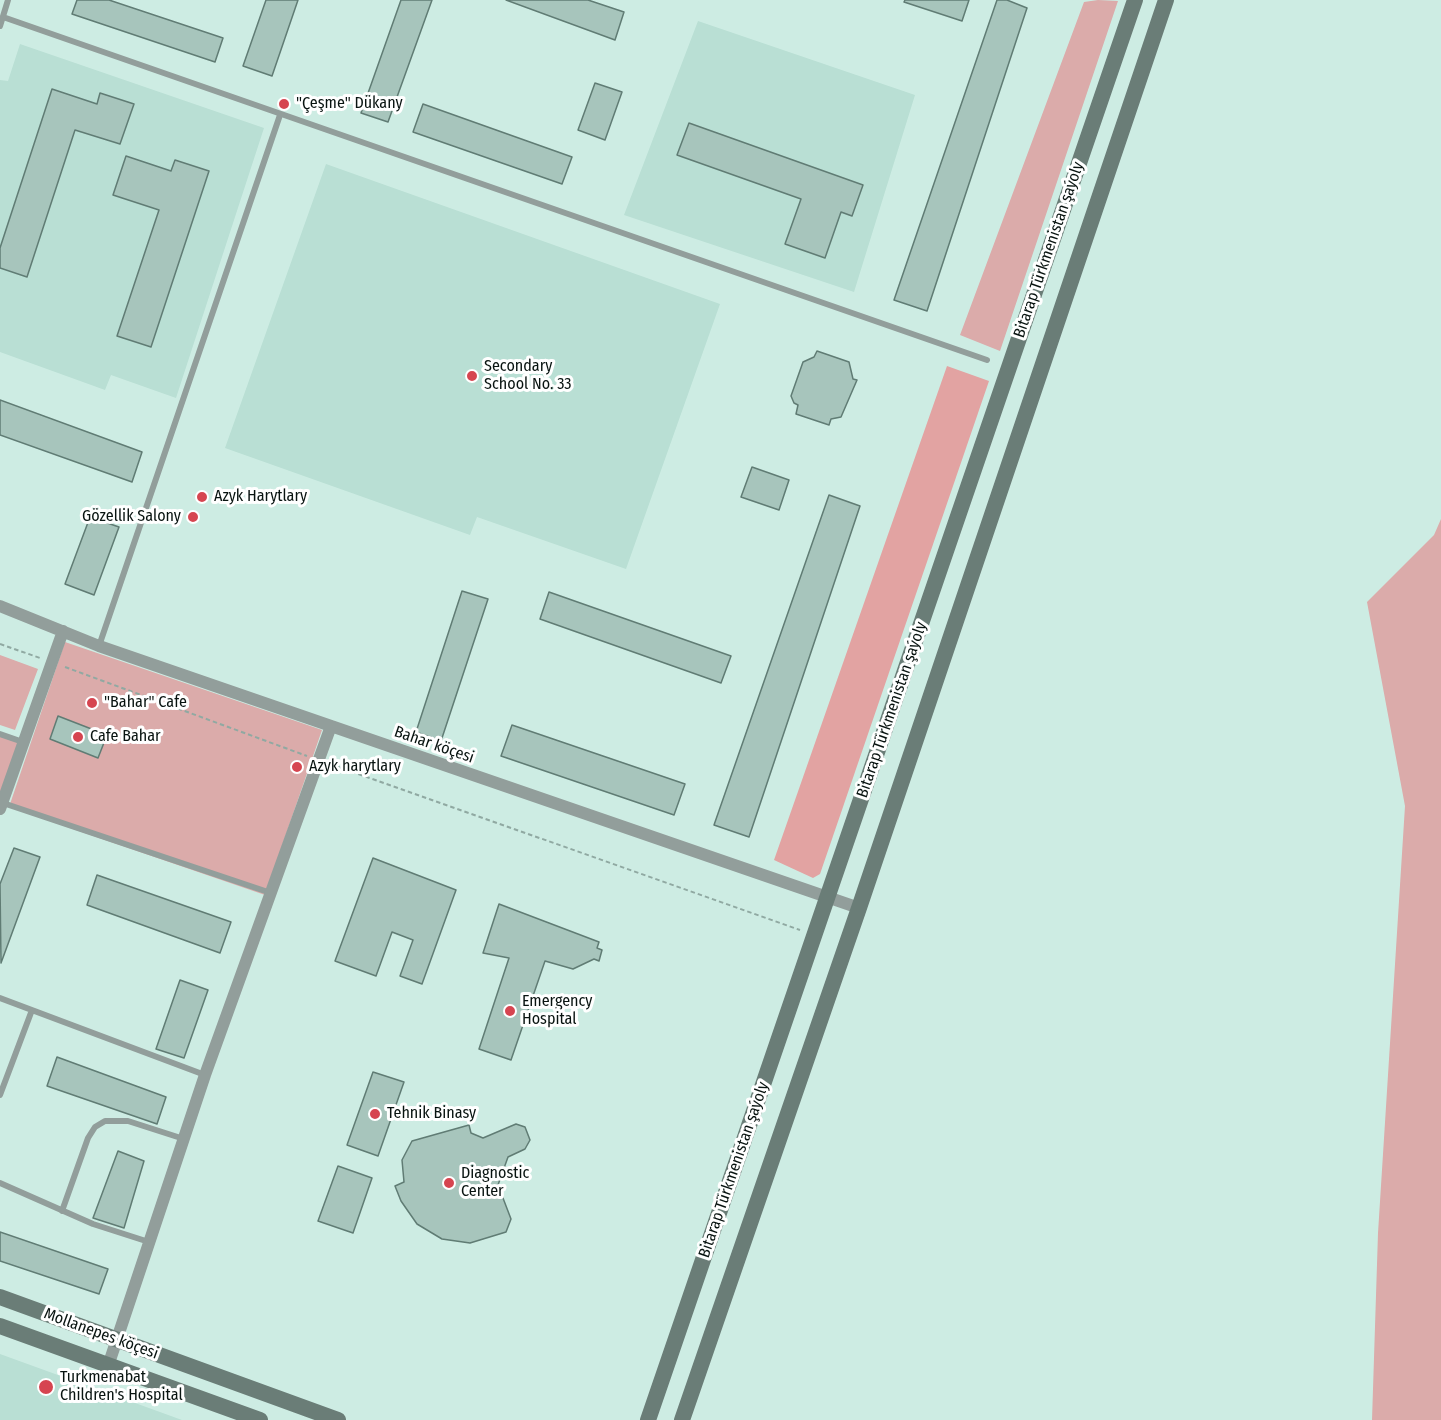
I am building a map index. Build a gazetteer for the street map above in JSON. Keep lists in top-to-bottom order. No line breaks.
{"streets":{"main road":["Bitarap Türkmenistan şaýoly","Mollanepes köçesi"],"street":["Bahar köçesi"]},"crossings":[["Bitarap Türkmenistan şaýoly","Bahar köçesi"]],"places":["\"Çeşme\" Dükany","Secondary School No. 33","Azyk Harytlary","Gözellik Salony","\"Bahar\" Cafe","Cafe Bahar","Azyk harytlary","Emergency Hospital","Tehnik Binasy","Diagnostic Center","Turkmenabat Children's Hospital"]}
